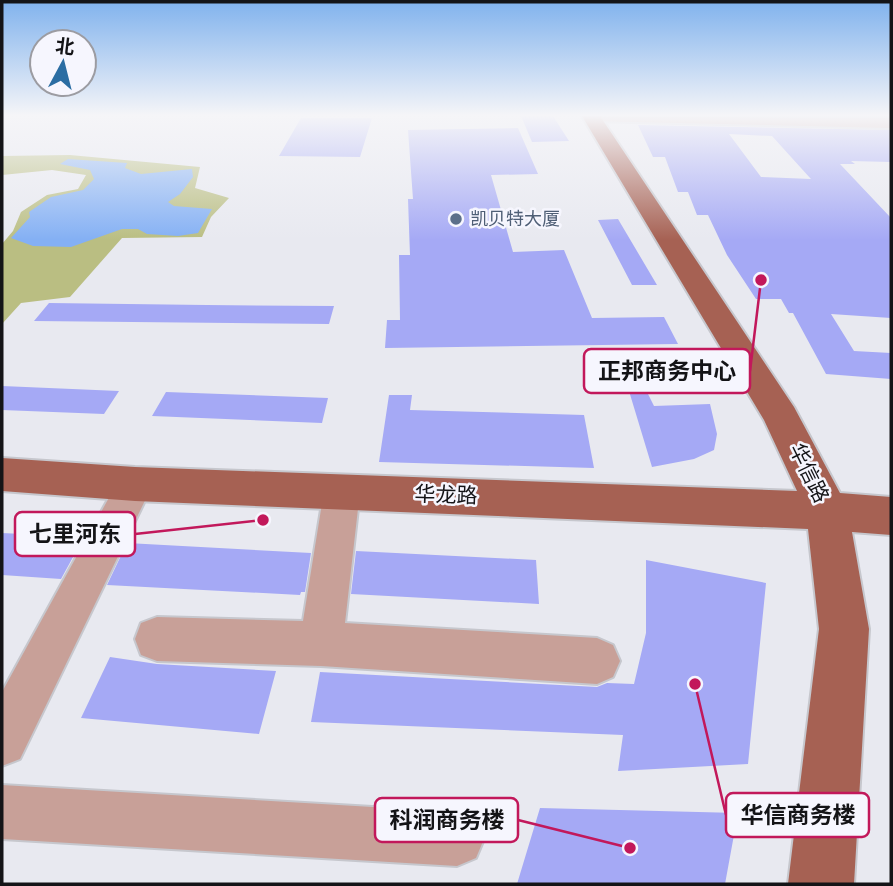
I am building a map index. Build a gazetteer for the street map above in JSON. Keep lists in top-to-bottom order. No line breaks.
{"streets":{"main road":["华信路","华龙路"]},"crossings":[["华信路","华龙路"]],"places":["凯贝特大厦","正邦商务中心","七里河东","华信商务楼","科润商务楼"],"north":"top"}
